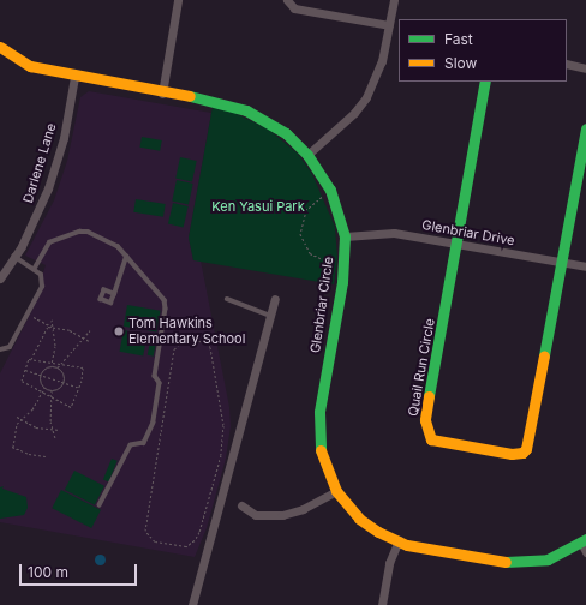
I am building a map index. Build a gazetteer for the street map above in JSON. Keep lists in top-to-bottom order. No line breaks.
{"streets":{"street":["Darlene Lane","Glenbriar Drive","Glenbriar Circle","Quail Run Circle"]},"crossings":[["Darlene Lane","Glenbriar Circle"],["Glenbriar Drive","Glenbriar Circle"],["Glenbriar Drive","Quail Run Circle"]],"parks":["Ken Yasui Park"],"places":["Tom Hawkins Elementary School"],"legend":["Fast","Slow"],"scale_bar":"100 m"}
